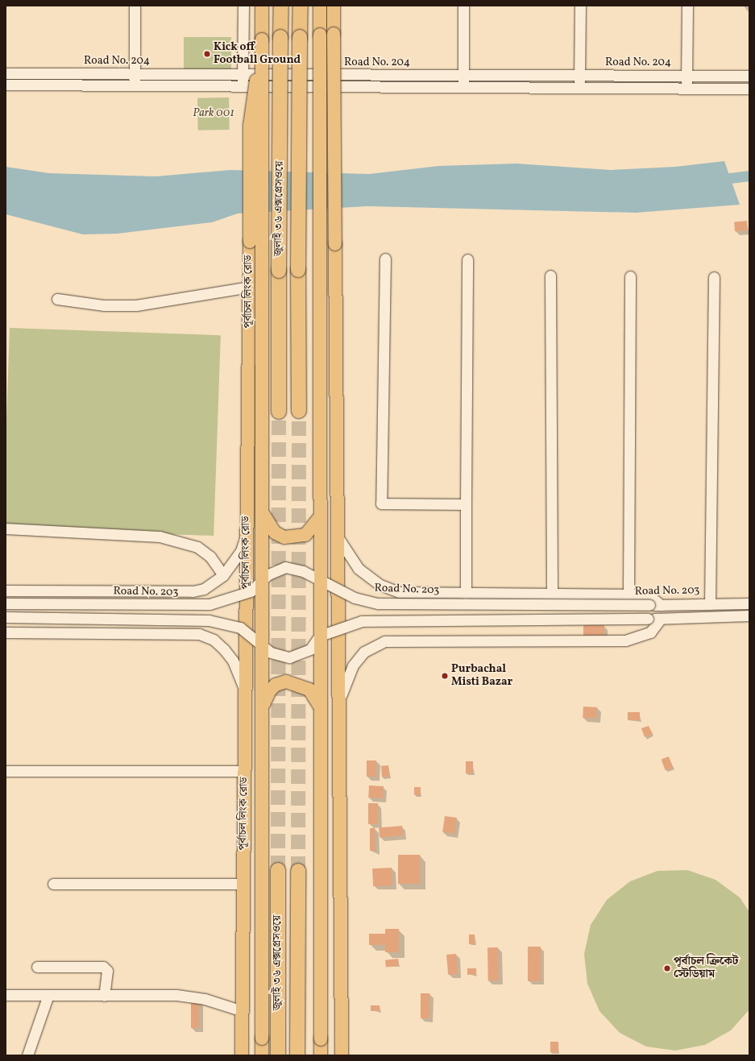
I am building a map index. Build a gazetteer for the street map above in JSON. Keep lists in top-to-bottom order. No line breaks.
{"streets":{"highway":["জুলাই ৩৬ এক্সপ্রেসওয়ে"],"main road":["পূর্বাচল লিংক রোড"],"street":["Road No. 204","Road No. 203"]},"crossings":[["পূর্বাচল লিংক রোড","Road No. 203"]],"parks":["Park 001"],"places":["Kick off Football Ground","Purbachal Misti Bazar","পূর্বাচল ক্রিকেট স্টেডিয়াম"]}
